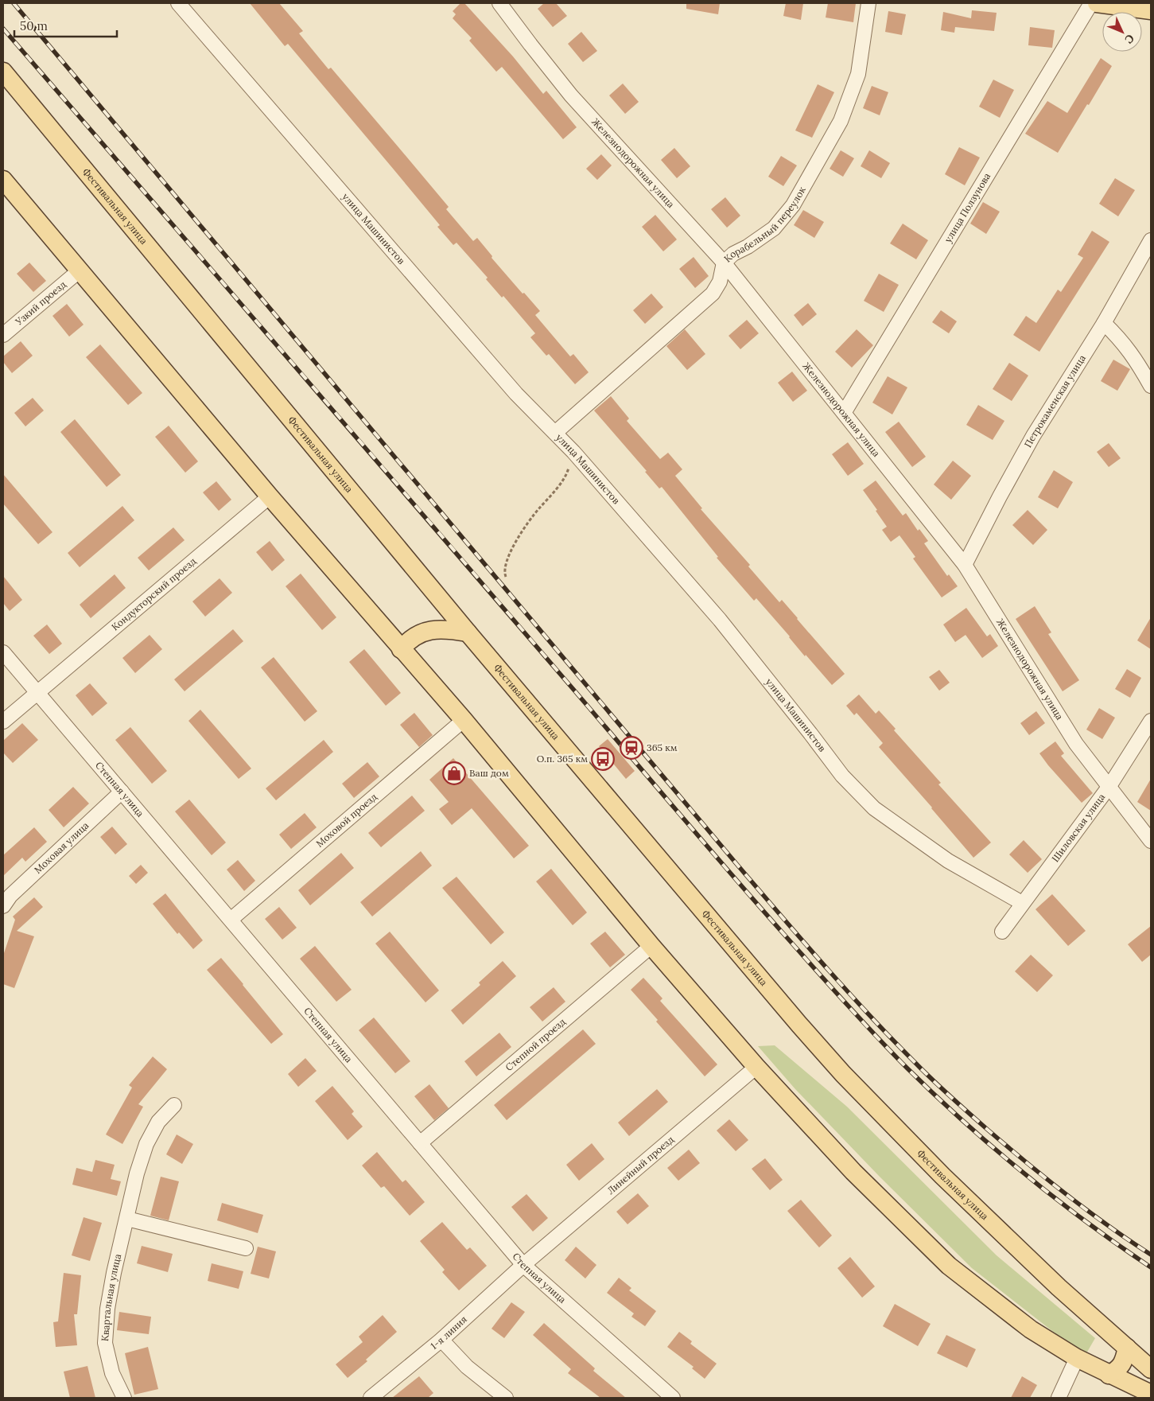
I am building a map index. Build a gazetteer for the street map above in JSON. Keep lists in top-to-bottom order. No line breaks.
{"streets":{"main road":["Фестивальная улица"],"street":["Железнодорожная улица","улица Ползунова","Корабельный переулок","улица Машинистов","Узкий проезд","Петрокаменская улица","Кондукторский проезд","Степная улица","Моховой проезд","Шиловская улица","Моховая улица","Степной проезд","Линейный проезд","Квартальная улица","1-я линия"]},"crossings":[["Железнодорожная улица","улица Ползунова"],["Железнодорожная улица","Корабельный переулок"],["Железнодорожная улица","Петрокаменская улица"],["Железнодорожная улица","Шиловская улица"],["Корабельный переулок","улица Машинистов"],["улица Машинистов","Шиловская улица"],["Кондукторский проезд","Степная улица"],["Степная улица","Моховой проезд"],["Степная улица","Моховая улица"],["Степная улица","Степной проезд"],["Степная улица","Линейный проезд"],["Степная улица","1-я линия"],["Линейный проезд","1-я линия"]],"places":{"station":["365 км"],"bus stop":["О.п. 365 км"],"shop":["Ваш дом"]},"scale_bar":"50 m","north":"bottom right"}
